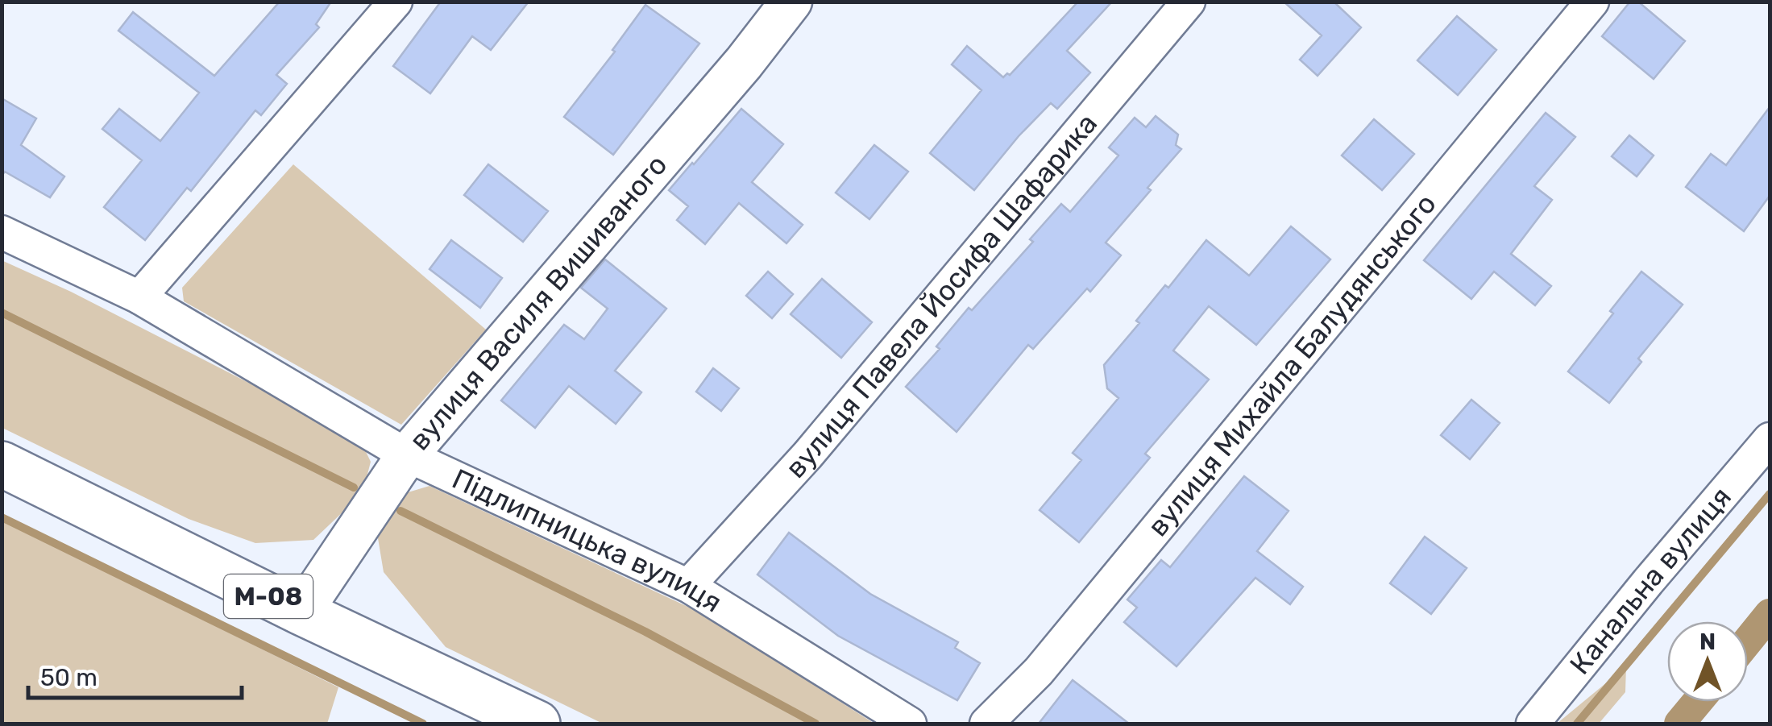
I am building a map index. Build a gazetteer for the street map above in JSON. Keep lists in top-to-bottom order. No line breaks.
{"streets":{"highway":["М-08"],"street":["вулиця Павела Йосифа Шафарика","вулиця Василя Вишиваного","вулиця Михайла Балудянського","Підлипницька вулиця","Канальна вулиця"]},"crossings":[["вулиця Павела Йосифа Шафарика","Підлипницька вулиця"],["вулиця Василя Вишиваного","Підлипницька вулиця"],["вулиця Василя Вишиваного","М-08"]],"scale_bar":"50 m","north":"top"}
